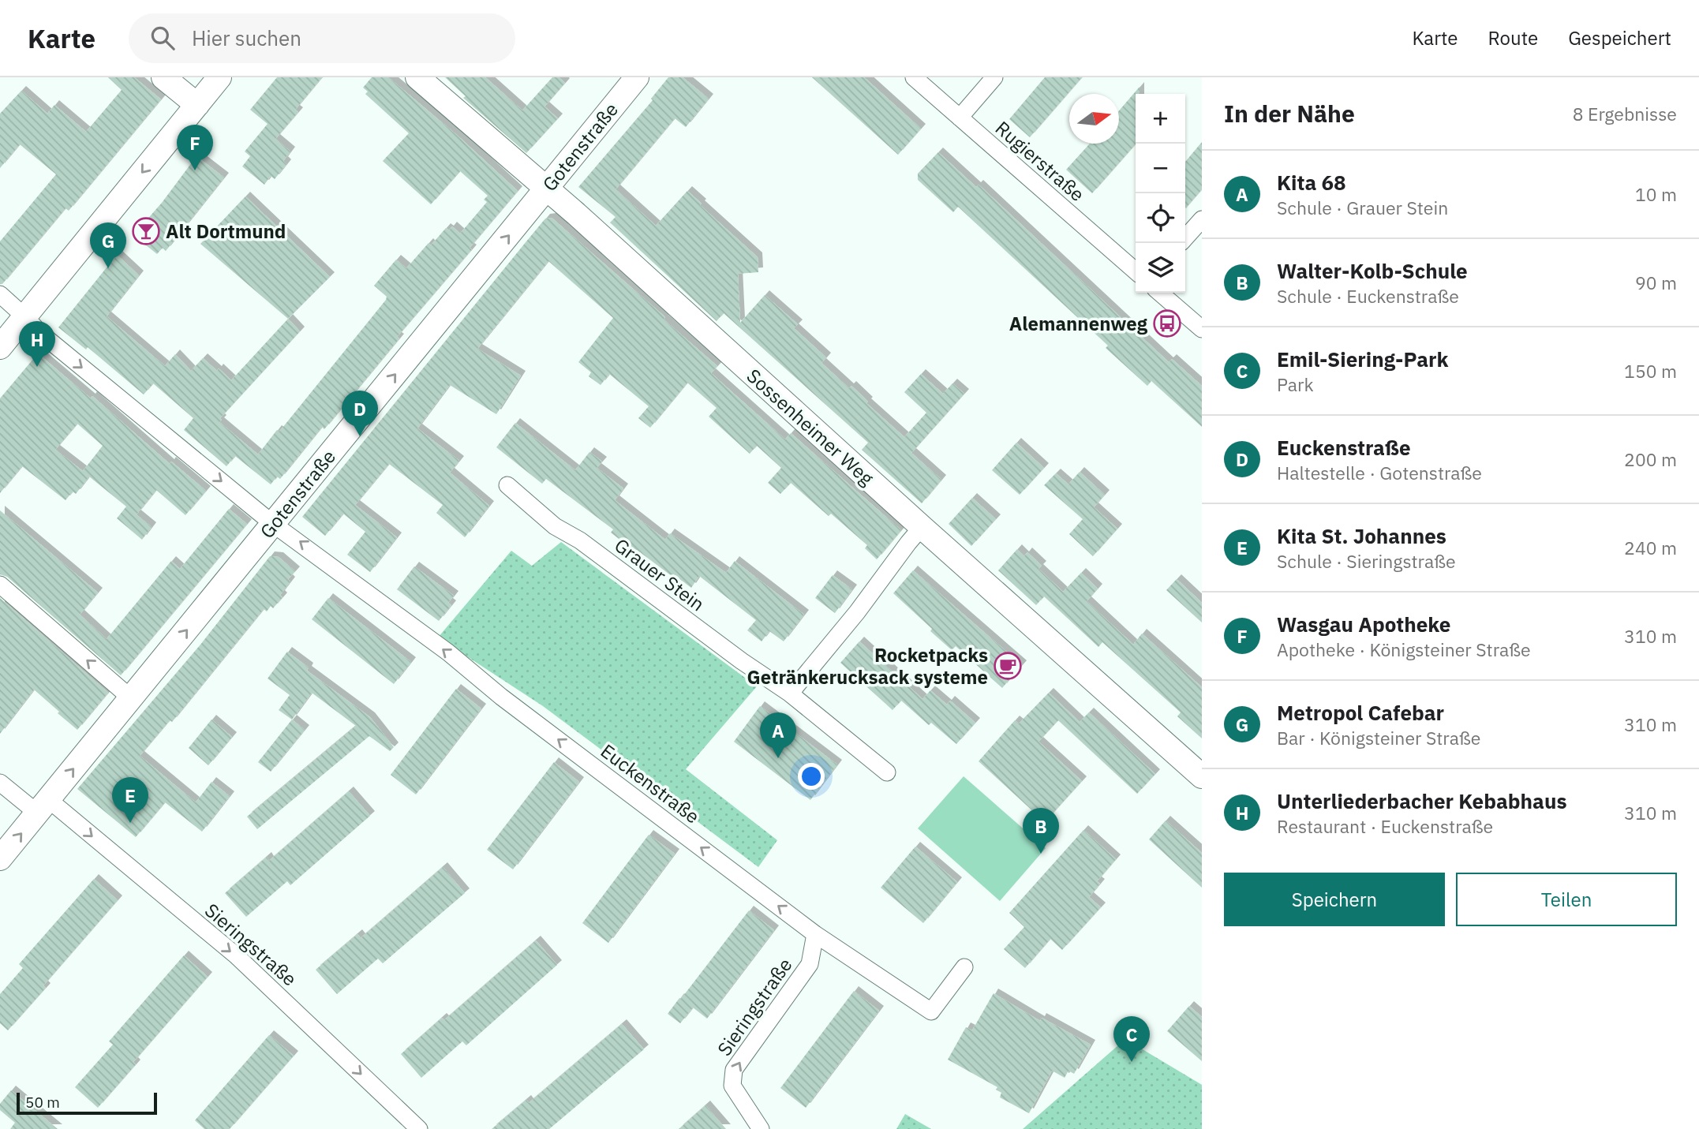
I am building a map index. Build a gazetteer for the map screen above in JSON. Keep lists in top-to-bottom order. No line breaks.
{"streets":{"main road":["Gotenstraße","Sossenheimer Weg"],"street":["Rugierstraße","Grauer Stein","Euckenstraße","Sieringstraße"]},"crossings":[["Gotenstraße","Sossenheimer Weg"],["Gotenstraße","Euckenstraße"],["Gotenstraße","Sieringstraße"],["Euckenstraße","Sieringstraße"]],"one_way":["Gotenstraße"],"places":{"bar":["Alt Dortmund"],"bus stop":["Alemannenweg"],"cafe":["Rocketpacks Getränkerucksack systeme"]},"scale_bar":"50 m","north":"right","page":{"header":"Karte","search":"Hier suchen","nav":["Karte","Route","Gespeichert"],"heading":["In der Nähe","8 Ergebnisse"],"map_buttons":["+","−"],"pins":["F","G","H","D","A","E","B","C"],"list":[{"mark":"A","name":"Kita 68","note":"Schule · Grauer Stein","value":"10 m"},{"mark":"B","name":"Walter-Kolb-Schule","note":"Schule · Euckenstraße","value":"90 m"},{"mark":"C","name":"Emil-Siering-Park","note":"Park","value":"150 m"},{"mark":"D","name":"Euckenstraße","note":"Haltestelle · Gotenstraße","value":"200 m"},{"mark":"E","name":"Kita St. Johannes","note":"Schule · Sieringstraße","value":"240 m"},{"mark":"F","name":"Wasgau Apotheke","note":"Apotheke · Königsteiner Straße","value":"310 m"},{"mark":"G","name":"Metropol Cafebar","note":"Bar · Königsteiner Straße","value":"310 m"},{"mark":"H","name":"Unterliederbacher Kebabhaus","note":"Restaurant · Euckenstraße","value":"310 m"}],"buttons":["Speichern","Teilen"],"scale":"50 m"}}
